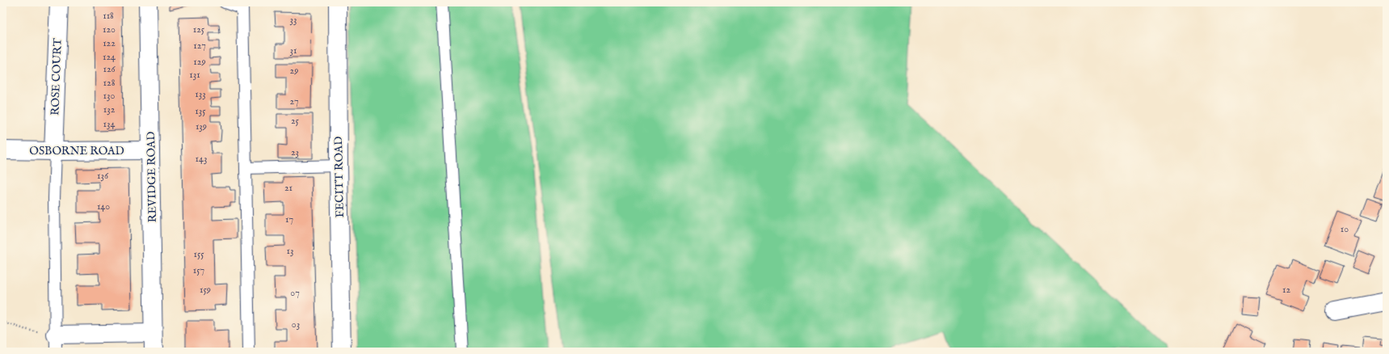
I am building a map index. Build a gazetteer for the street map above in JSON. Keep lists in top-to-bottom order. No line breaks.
{"streets":{"street":["ROSE COURT","OSBORNE ROAD","REVIDGE ROAD","FECITT ROAD"]},"crossings":[["ROSE COURT","OSBORNE ROAD"],["OSBORNE ROAD","REVIDGE ROAD"]],"house_numbers":["118","33","120","125","122","127","31","124","129","126","29","131","128","133","130","27","132","135","25","134","139","23","143","136","21","140","17","10","13","155","157","159","12","07","03"]}
